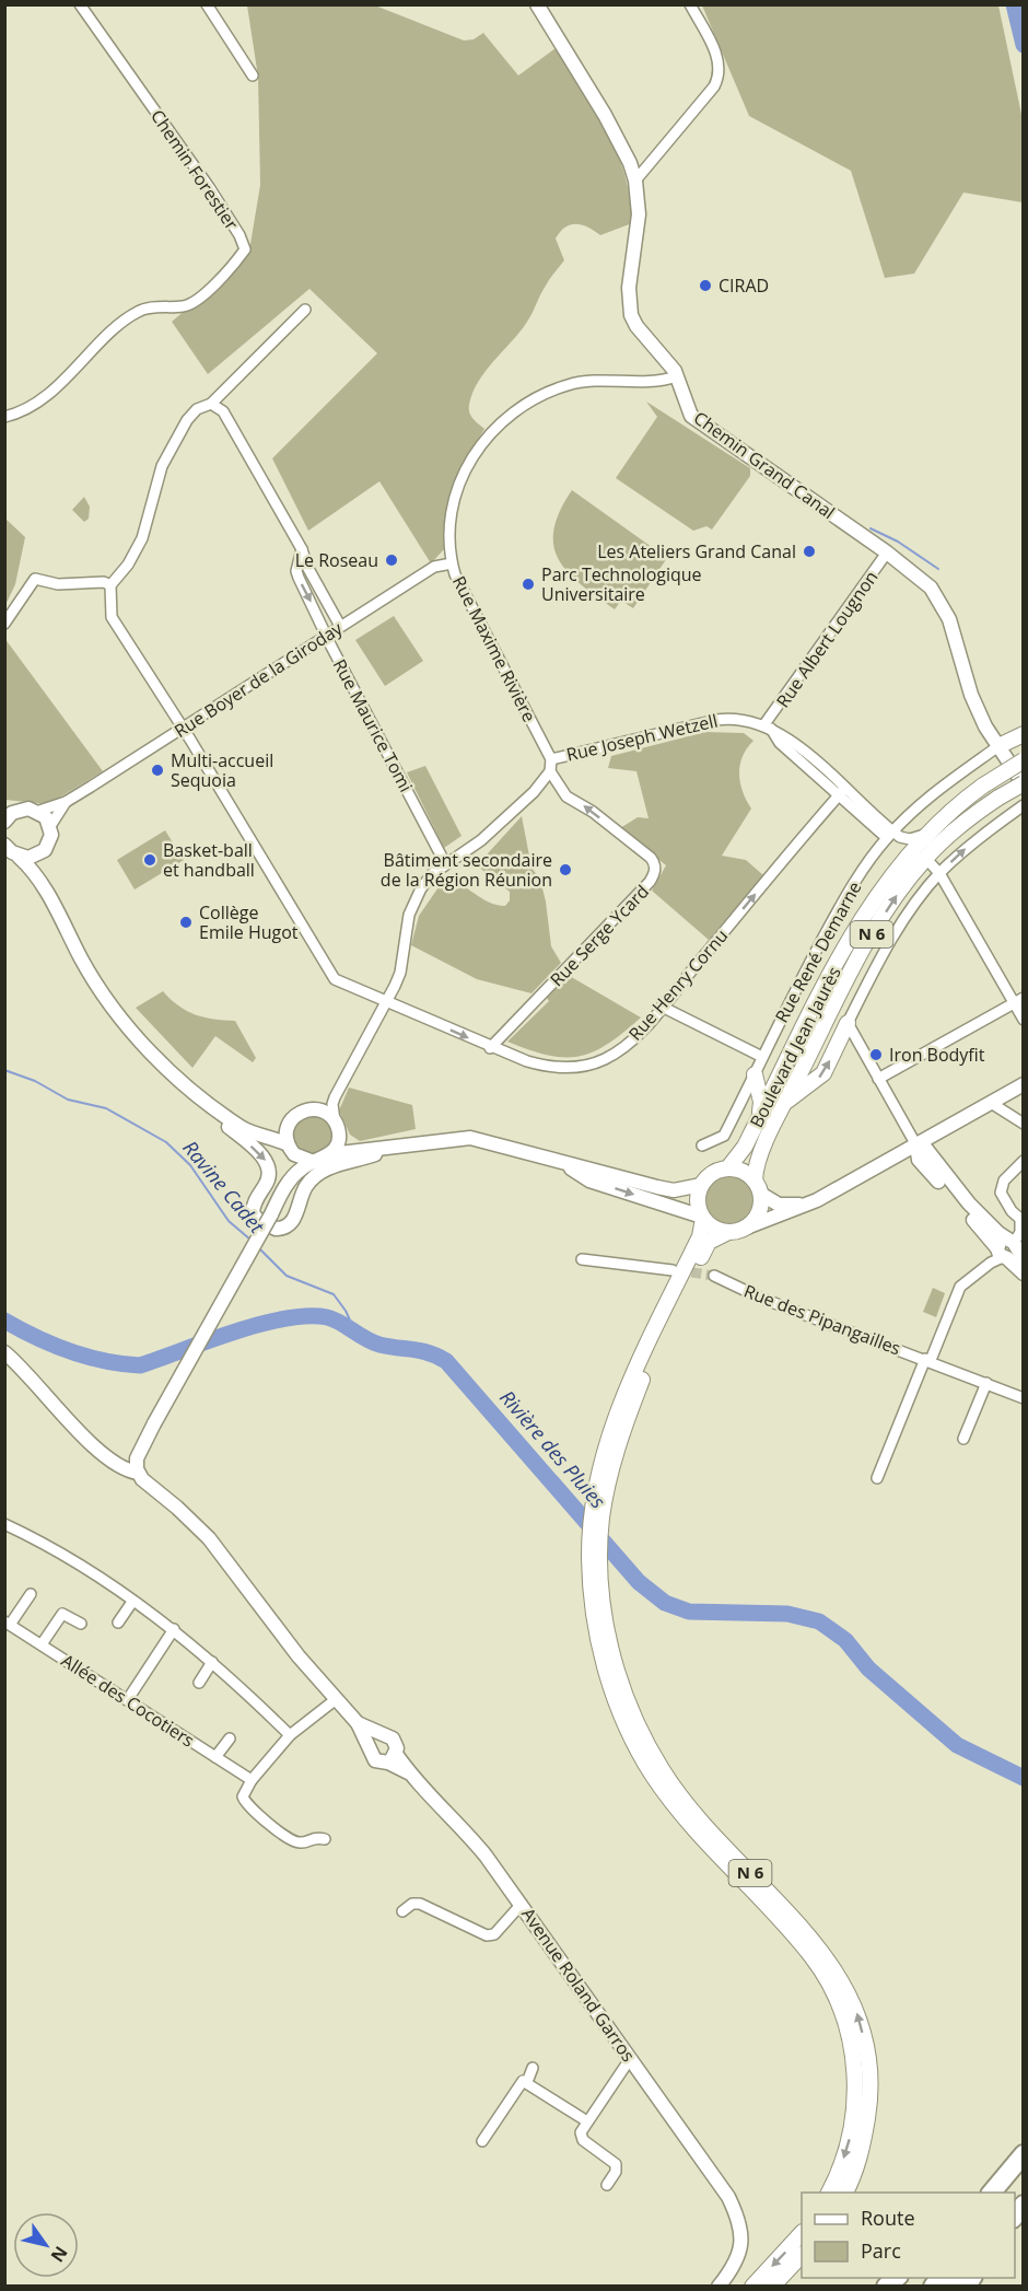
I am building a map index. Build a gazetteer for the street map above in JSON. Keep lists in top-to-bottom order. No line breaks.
{"streets":{"main road":["Chemin Grand Canal","N 6","Boulevard Jean Jaurès","Avenue Roland Garros"],"street":["Chemin Forestier","Rue Albert Lougnon","Rue Maxime Rivière","Rue Boyer de la Giroday","Rue Maurice Tomi","Rue Joseph Wetzell","Rue Serge Ycard","Rue René Demarne","Rue Henry Cornu","Rue des Pipangailles","Allée des Cocotiers"]},"crossings":[["Chemin Grand Canal","Rue Albert Lougnon"],["Chemin Grand Canal","Rue Maxime Rivière"],["Chemin Grand Canal","Rue René Demarne"],["Chemin Grand Canal","Boulevard Jean Jaurès"],["Rue Albert Lougnon","Rue Joseph Wetzell"],["Rue Maxime Rivière","Rue Boyer de la Giroday"],["Rue Maxime Rivière","Rue Joseph Wetzell"],["Rue Boyer de la Giroday","Rue Maurice Tomi"],["Rue Boyer de la Giroday","Rue Henry Cornu"],["N 6","Boulevard Jean Jaurès"],["Rue Serge Ycard","Rue Henry Cornu"]],"water":["Ravine Cadet","Rivière des Pluies"],"places":["CIRAD","Les Ateliers Grand Canal","Le Roseau","Parc Technologique Universitaire","Multi-accueil Sequoia","Basket-ball et handball","Bâtiment secondaire de la Région Réunion","Collège Emile Hugot","Iron Bodyfit"],"legend":["Route","Parc"],"north":"bottom right"}
